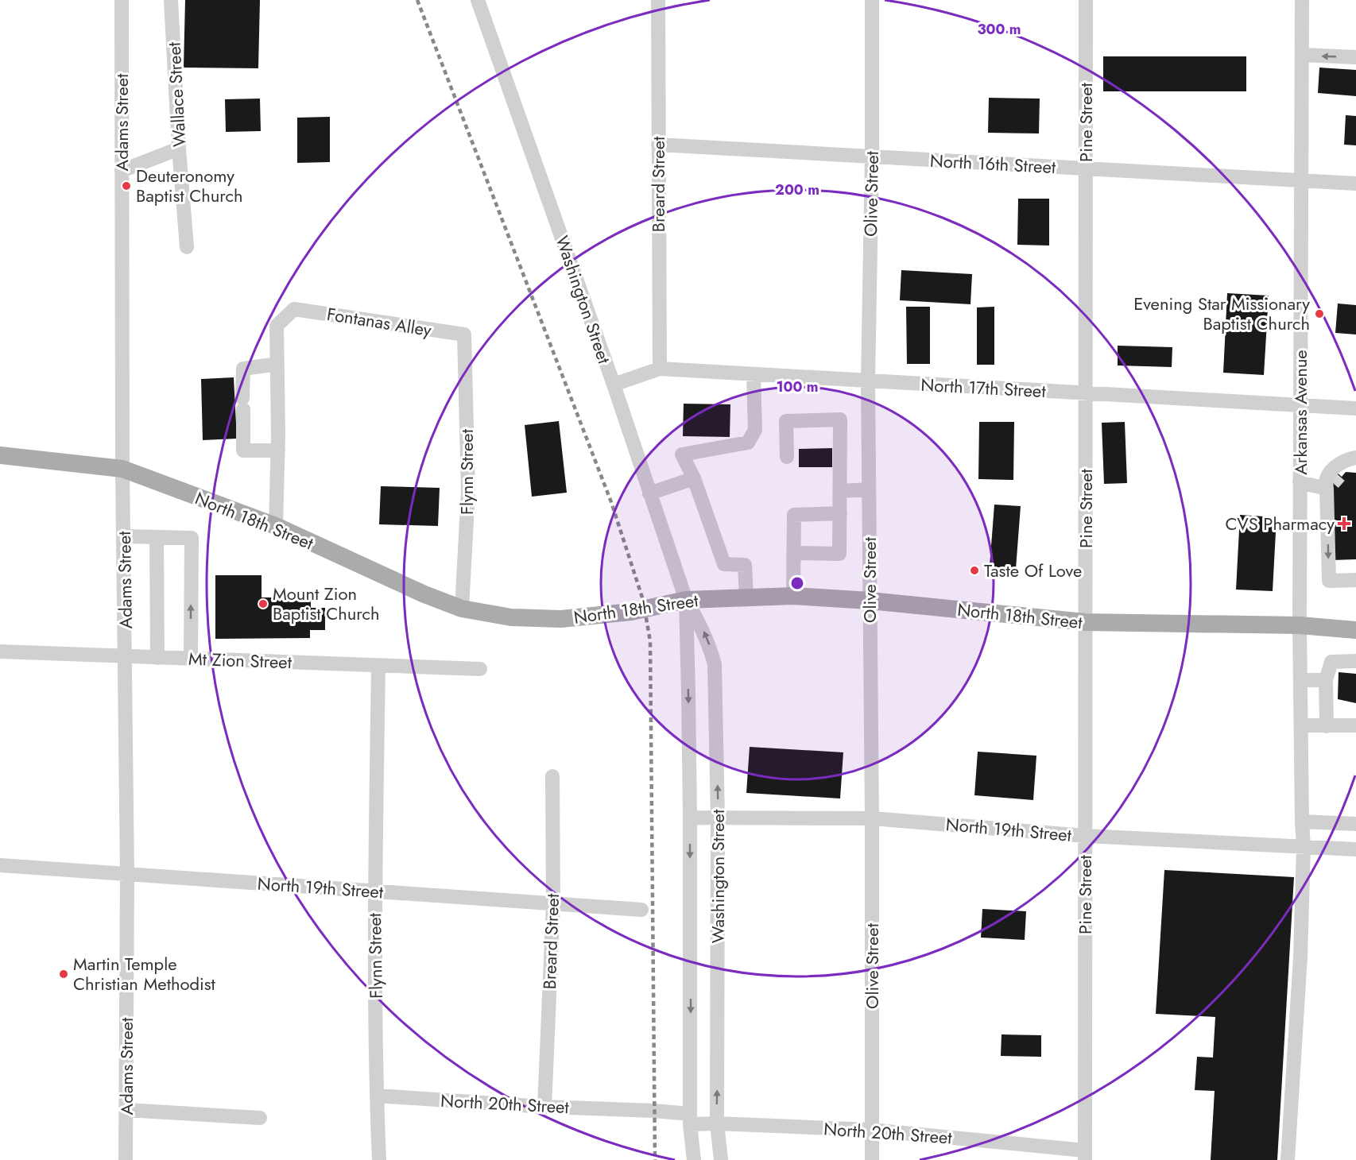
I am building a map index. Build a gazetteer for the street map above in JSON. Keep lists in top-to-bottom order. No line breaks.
{"streets":{"main road":["North 18th Street"],"street":["Wallace Street","Adams Street","Pine Street","North 16th Street","Breard Street","Olive Street","Washington Street","Fontanas Alley","North 17th Street","Arkansas Avenue","Flynn Street","Mt Zion Street","North 19th Street","North 20th Street"]},"crossings":[["Adams Street","North 18th Street"],["Adams Street","Mt Zion Street"],["Adams Street","North 19th Street"],["Pine Street","North 16th Street"],["Pine Street","North 17th Street"],["Pine Street","North 18th Street"],["Pine Street","North 19th Street"],["Pine Street","North 20th Street"],["North 16th Street","Breard Street"],["North 16th Street","Olive Street"],["North 16th Street","Arkansas Avenue"],["Breard Street","North 17th Street"],["Breard Street","North 19th Street"],["Breard Street","North 20th Street"],["Olive Street","North 17th Street"],["Olive Street","North 18th Street"],["Olive Street","North 19th Street"],["Olive Street","North 20th Street"],["Washington Street","North 17th Street"],["Washington Street","North 18th Street"],["Washington Street","North 19th Street"],["Washington Street","North 20th Street"],["Fontanas Alley","Flynn Street"],["North 17th Street","Arkansas Avenue"],["Arkansas Avenue","North 18th Street"],["Arkansas Avenue","North 19th Street"],["Flynn Street","North 18th Street"],["Flynn Street","Mt Zion Street"],["Flynn Street","North 19th Street"],["Flynn Street","North 20th Street"]],"places":{"other":["Deuteronomy Baptist Church","Evening Star Missionary Baptist Church","Taste Of Love","Mount Zion Baptist Church","Martin Temple Christian Methodist"],"health":["CVS Pharmacy"]},"rings":["300 m","200 m","100 m"]}
